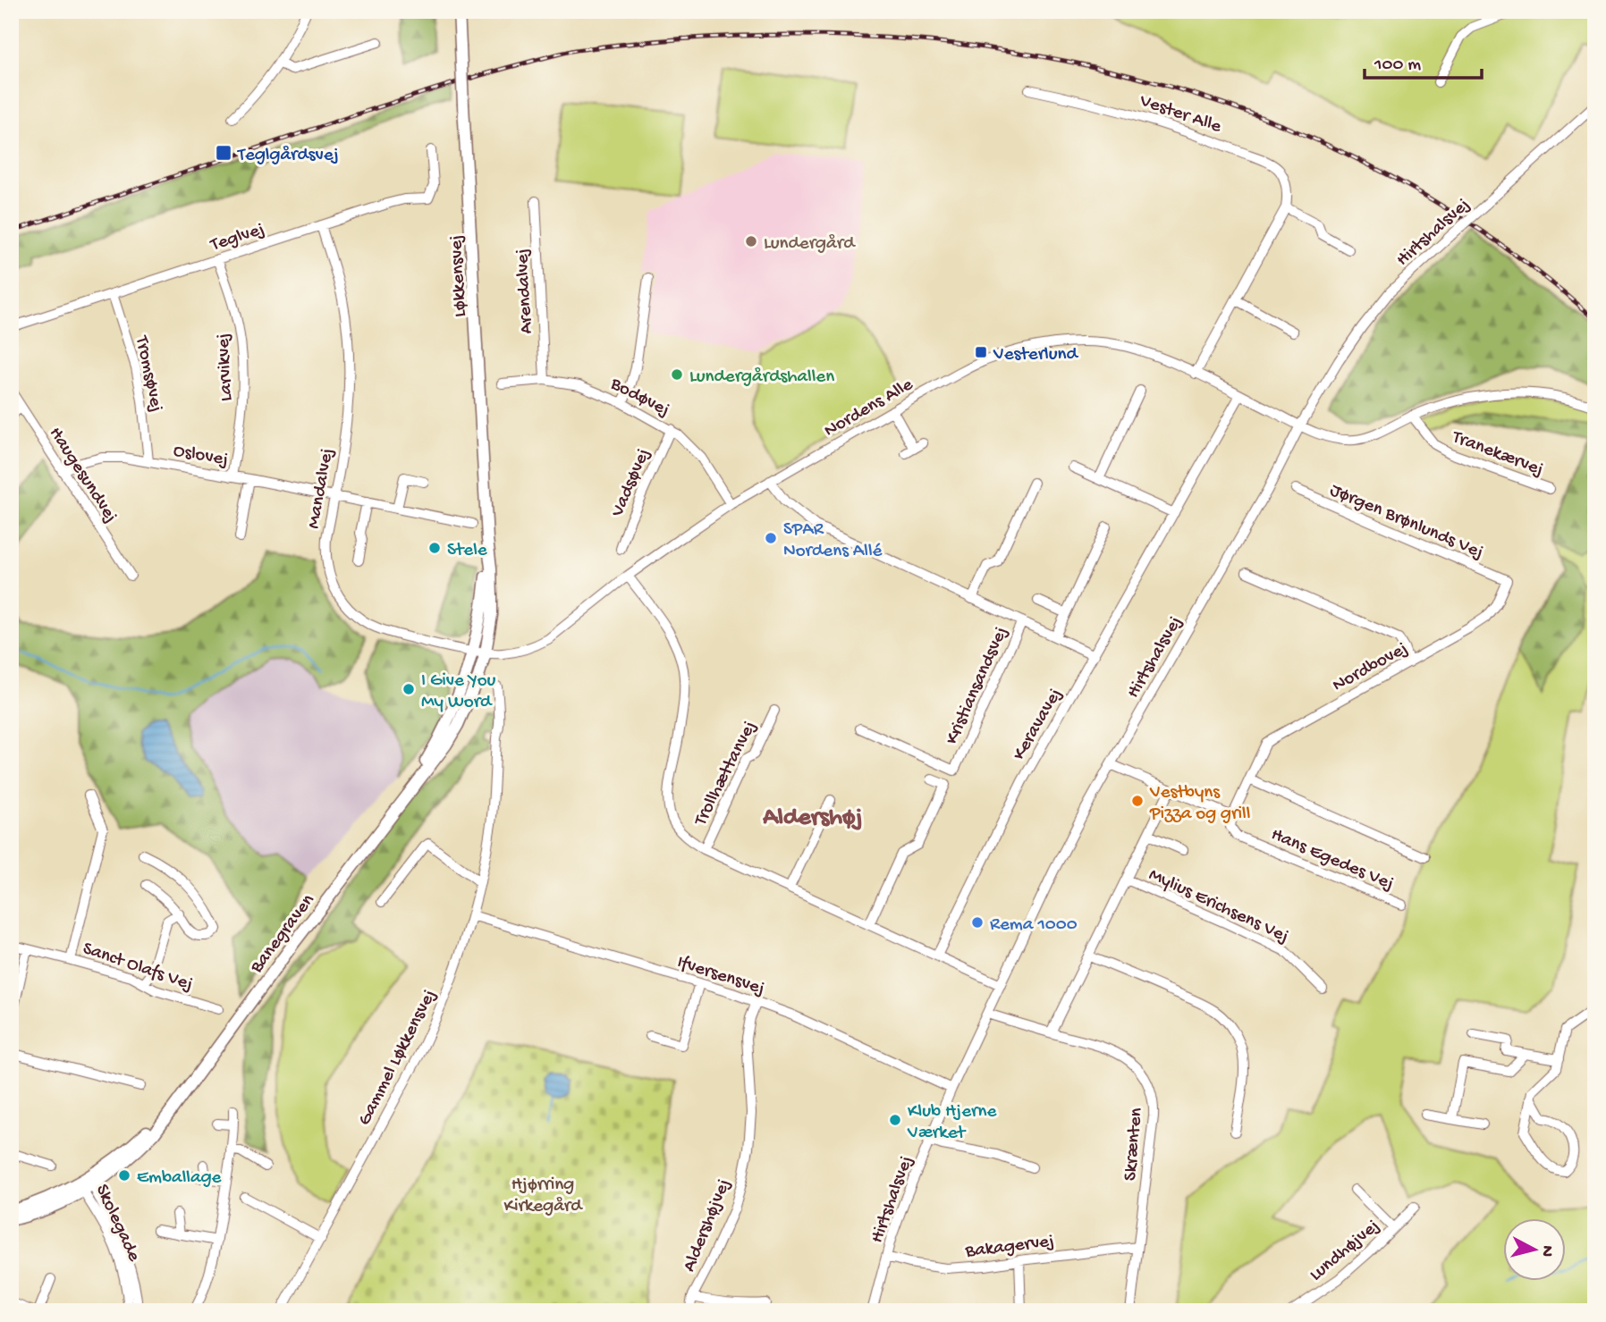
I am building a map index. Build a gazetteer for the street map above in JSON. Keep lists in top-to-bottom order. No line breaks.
{"streets":{"main road":["Løkkensvej","Banegraven"],"street":["Vester Alle","Hirtshalsvej","Teglvej","Arendalvej","Larvikvej","Tromsøvej","Bodøvej","Nordens Alle","Tranekærvej","Oslovej","Haugesundvej","Vadsøvej","Mandalvej","Jørgen Brønlunds Vej","Nordbovej","Kristiansandsvej","Keravavej","Trollhættanvej","Hans Egedes Vej","Mylius Erichsens Vej","Sanct Olafs Vej","Ifversensvej","Gammel Løkkensvej","Skrænten","Skolegade","Aldershøjvej","Bakagervej","Lundhøjvej"]},"crossings":[["Hirtshalsvej","Nordens Alle"],["Hirtshalsvej","Trollhættanvej"],["Hirtshalsvej","Ifversensvej"],["Hirtshalsvej","Skrænten"],["Hirtshalsvej","Bakagervej"],["Teglvej","Larvikvej"],["Teglvej","Tromsøvej"],["Teglvej","Mandalvej"],["Løkkensvej","Nordens Alle"],["Løkkensvej","Mandalvej"],["Løkkensvej","Banegraven"],["Arendalvej","Bodøvej"],["Larvikvej","Oslovej"],["Tromsøvej","Oslovej"],["Bodøvej","Nordens Alle"],["Bodøvej","Vadsøvej"],["Nordens Alle","Tranekærvej"],["Nordens Alle","Mandalvej"],["Nordens Alle","Kristiansandsvej"],["Nordens Alle","Keravavej"],["Nordens Alle","Trollhættanvej"],["Nordens Alle","Banegraven"],["Oslovej","Haugesundvej"],["Oslovej","Mandalvej"],["Mandalvej","Banegraven"],["Jørgen Brønlunds Vej","Nordbovej"],["Nordbovej","Hans Egedes Vej"],["Kristiansandsvej","Keravavej"],["Keravavej","Trollhættanvej"],["Banegraven","Skolegade"],["Ifversensvej","Gammel Løkkensvej"],["Ifversensvej","Aldershøjvej"],["Skrænten","Bakagervej"]],"districts":["Aldershøj"],"parks":["Hjørring Kirkegård"],"places":{"transit":["Teglgårdsvej","Vesterlund"],"other":["Lundergård","Lundergårdshallen","SPAR Nordens Allé","Stele","I Give You My Word","Vestbyns Pizza og grill","Rema 1000","Klub Hjerne Værket","Emballage"]},"scale_bar":"100 m","north":"right"}
